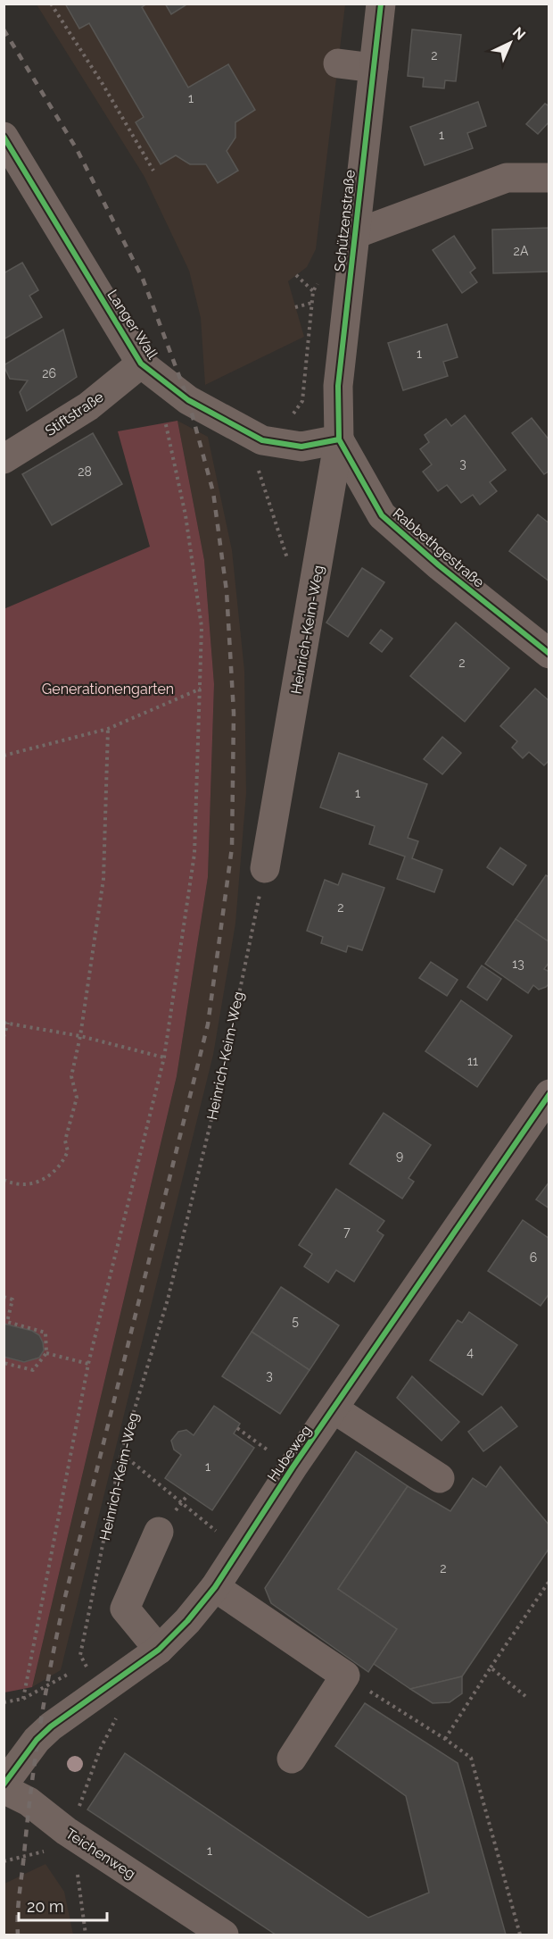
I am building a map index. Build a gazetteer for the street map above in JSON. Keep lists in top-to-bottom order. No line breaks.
{"streets":{"street":["Schützenstraße","Langer Wall","Stiftstraße","Rabbethgestraße","Heinrich-Keim-Weg","Hubeweg","Teichenweg"]},"crossings":[["Schützenstraße","Langer Wall"],["Schützenstraße","Rabbethgestraße"],["Schützenstraße","Heinrich-Keim-Weg"],["Langer Wall","Stiftstraße"],["Langer Wall","Rabbethgestraße"],["Langer Wall","Heinrich-Keim-Weg"],["Rabbethgestraße","Heinrich-Keim-Weg"]],"parks":["Generationengarten"],"house_numbers":["2","1","1","2A","1","26","3","28","2","1","2","13","11","9","7","6","5","4","3","1","2","1"],"scale_bar":"20 m","north":"top right"}
